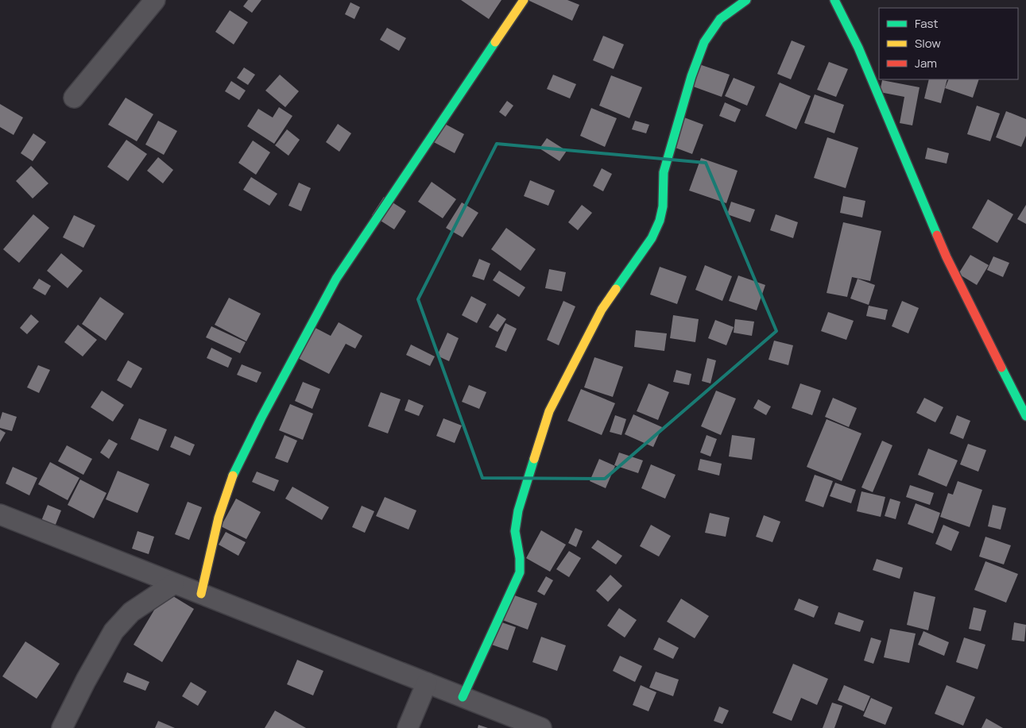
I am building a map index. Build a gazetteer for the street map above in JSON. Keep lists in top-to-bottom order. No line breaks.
{"legend":["Fast","Slow","Jam"]}
